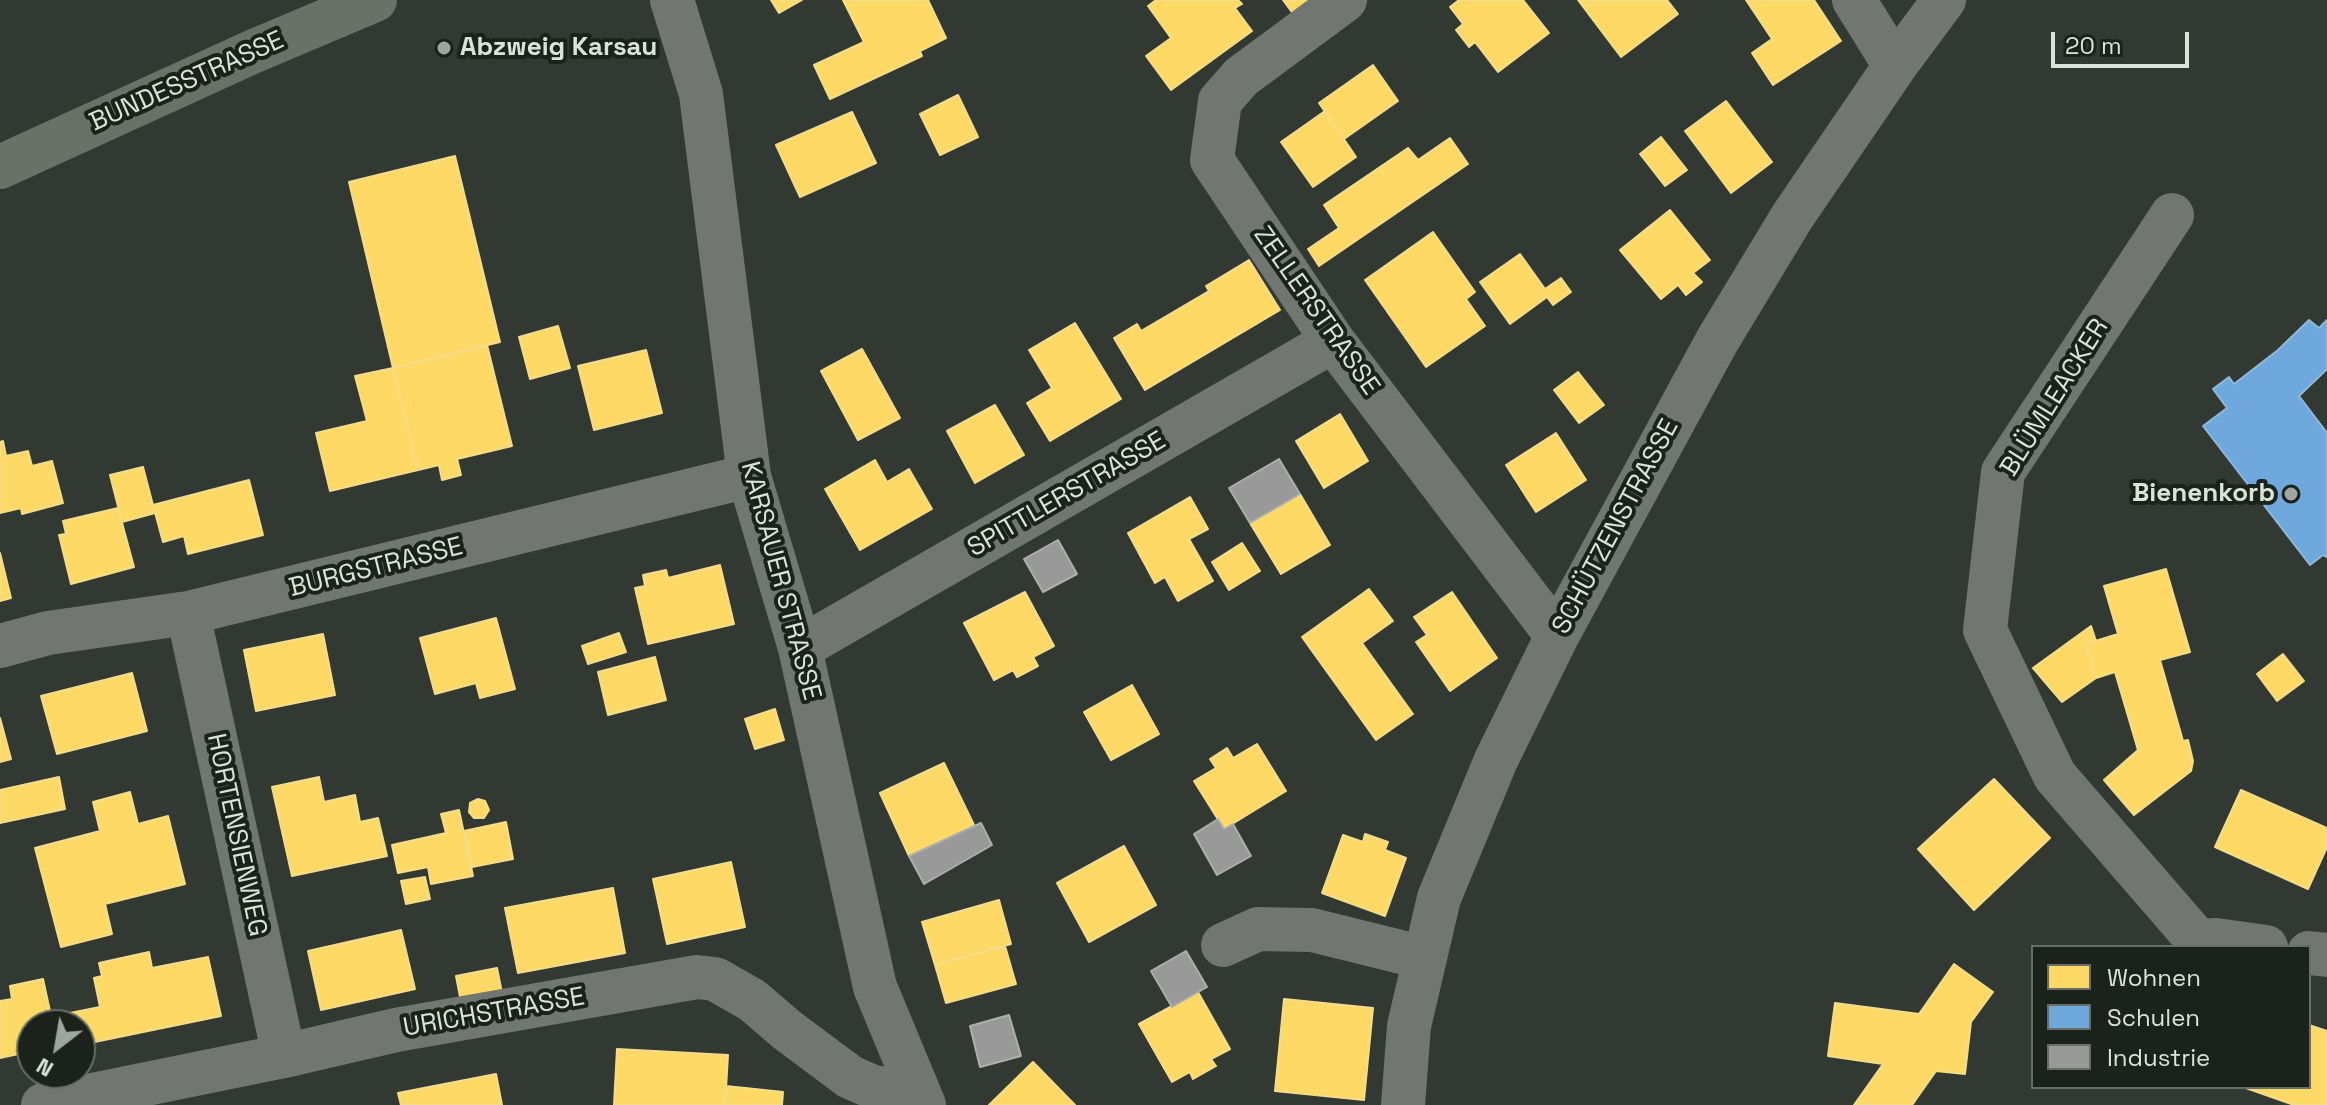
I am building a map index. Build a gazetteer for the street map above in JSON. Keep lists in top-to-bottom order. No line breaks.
{"streets":{"main road":["BUNDESSTRASSE"],"street":["ZELLERSTRASSE","BLÜMLEACKER","SPITTLERSTRASSE","SCHÜTZENSTRASSE","BURGSTRASSE","KARSAUER STRASSE","HORTENSIENWEG","URICHSTRASSE"]},"crossings":[["ZELLERSTRASSE","SPITTLERSTRASSE"],["ZELLERSTRASSE","SCHÜTZENSTRASSE"],["SPITTLERSTRASSE","KARSAUER STRASSE"],["BURGSTRASSE","KARSAUER STRASSE"],["BURGSTRASSE","HORTENSIENWEG"],["KARSAUER STRASSE","URICHSTRASSE"],["HORTENSIENWEG","URICHSTRASSE"]],"places":["Abzweig Karsau","Bienenkorb"],"legend":["Wohnen","Schulen","Industrie"],"scale_bar":"20 m","north":"bottom left"}
